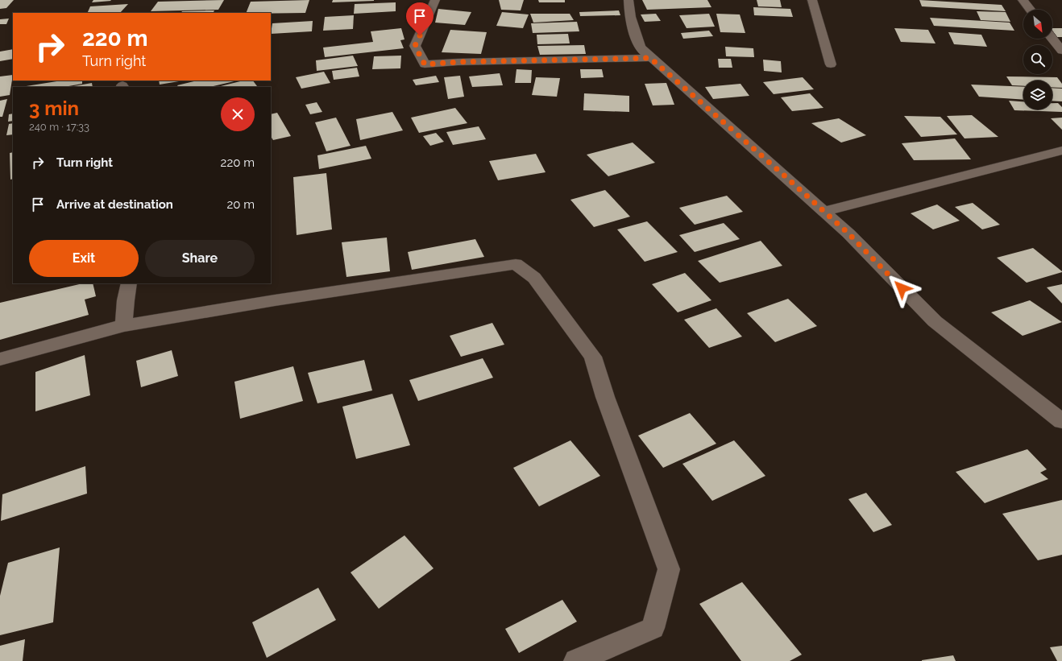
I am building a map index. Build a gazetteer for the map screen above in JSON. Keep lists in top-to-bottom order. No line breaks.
{"north":"bottom right","page":{"turn":["220 m","Turn right"],"heading":["3 min","240 m · 17:33"],"list":[{"name":"Turn right","value":"220 m"},{"name":"Arrive at destination","value":"20 m"}],"buttons":["Exit","Share"]}}
